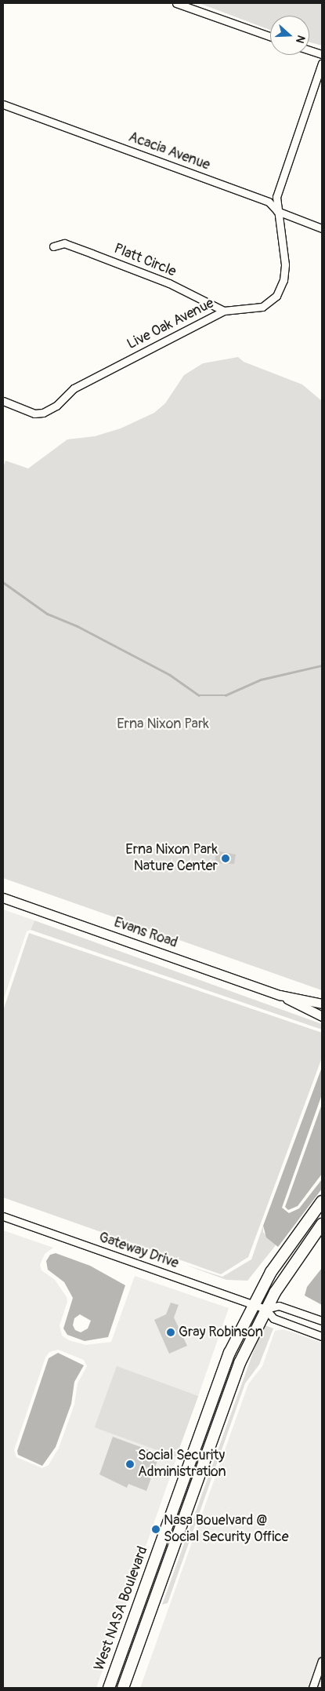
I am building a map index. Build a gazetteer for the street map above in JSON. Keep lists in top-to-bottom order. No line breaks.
{"streets":{"main road":["West NASA Boulevard"],"street":["Acacia Avenue","Platt Circle","Live Oak Avenue","Evans Road","Gateway Drive"]},"crossings":[["Acacia Avenue","Live Oak Avenue"],["Platt Circle","Live Oak Avenue"],["Gateway Drive","West NASA Boulevard"]],"parks":["Erna Nixon Park"],"places":["Erna Nixon Park Nature Center","Gray Robinson","Social Security Administration","Nasa Bouelvard @ Social Security Office"],"north":"right"}
